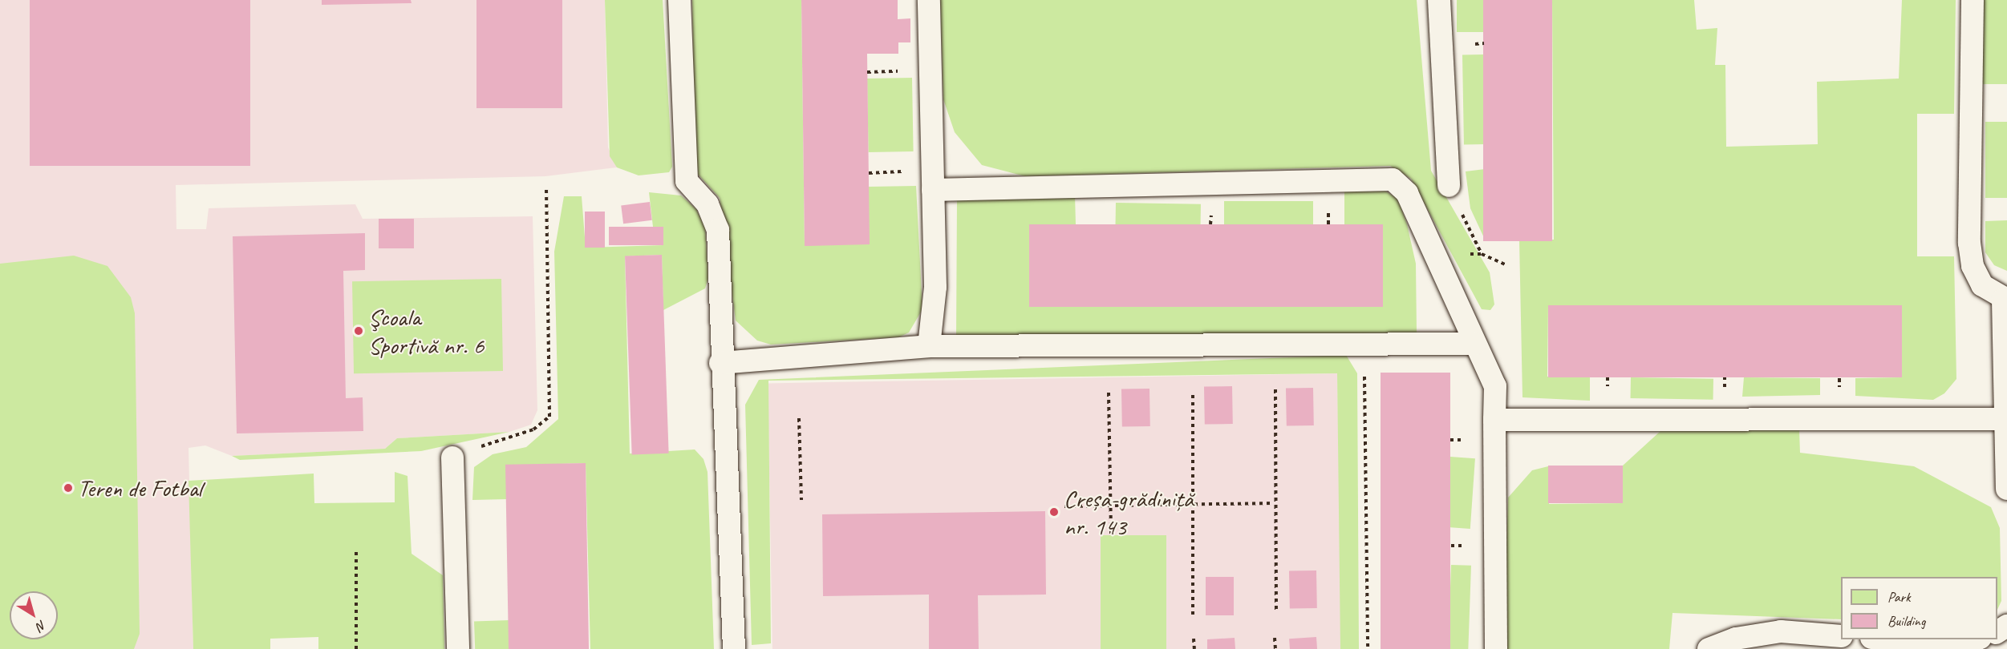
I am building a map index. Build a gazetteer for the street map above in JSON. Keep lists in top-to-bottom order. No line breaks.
{"places":["Şcoala Sportivă nr. 6","Teren de Fotbal","Creșa-grădiniță nr. 143"],"legend":["Park","Building"],"north":"bottom right"}
